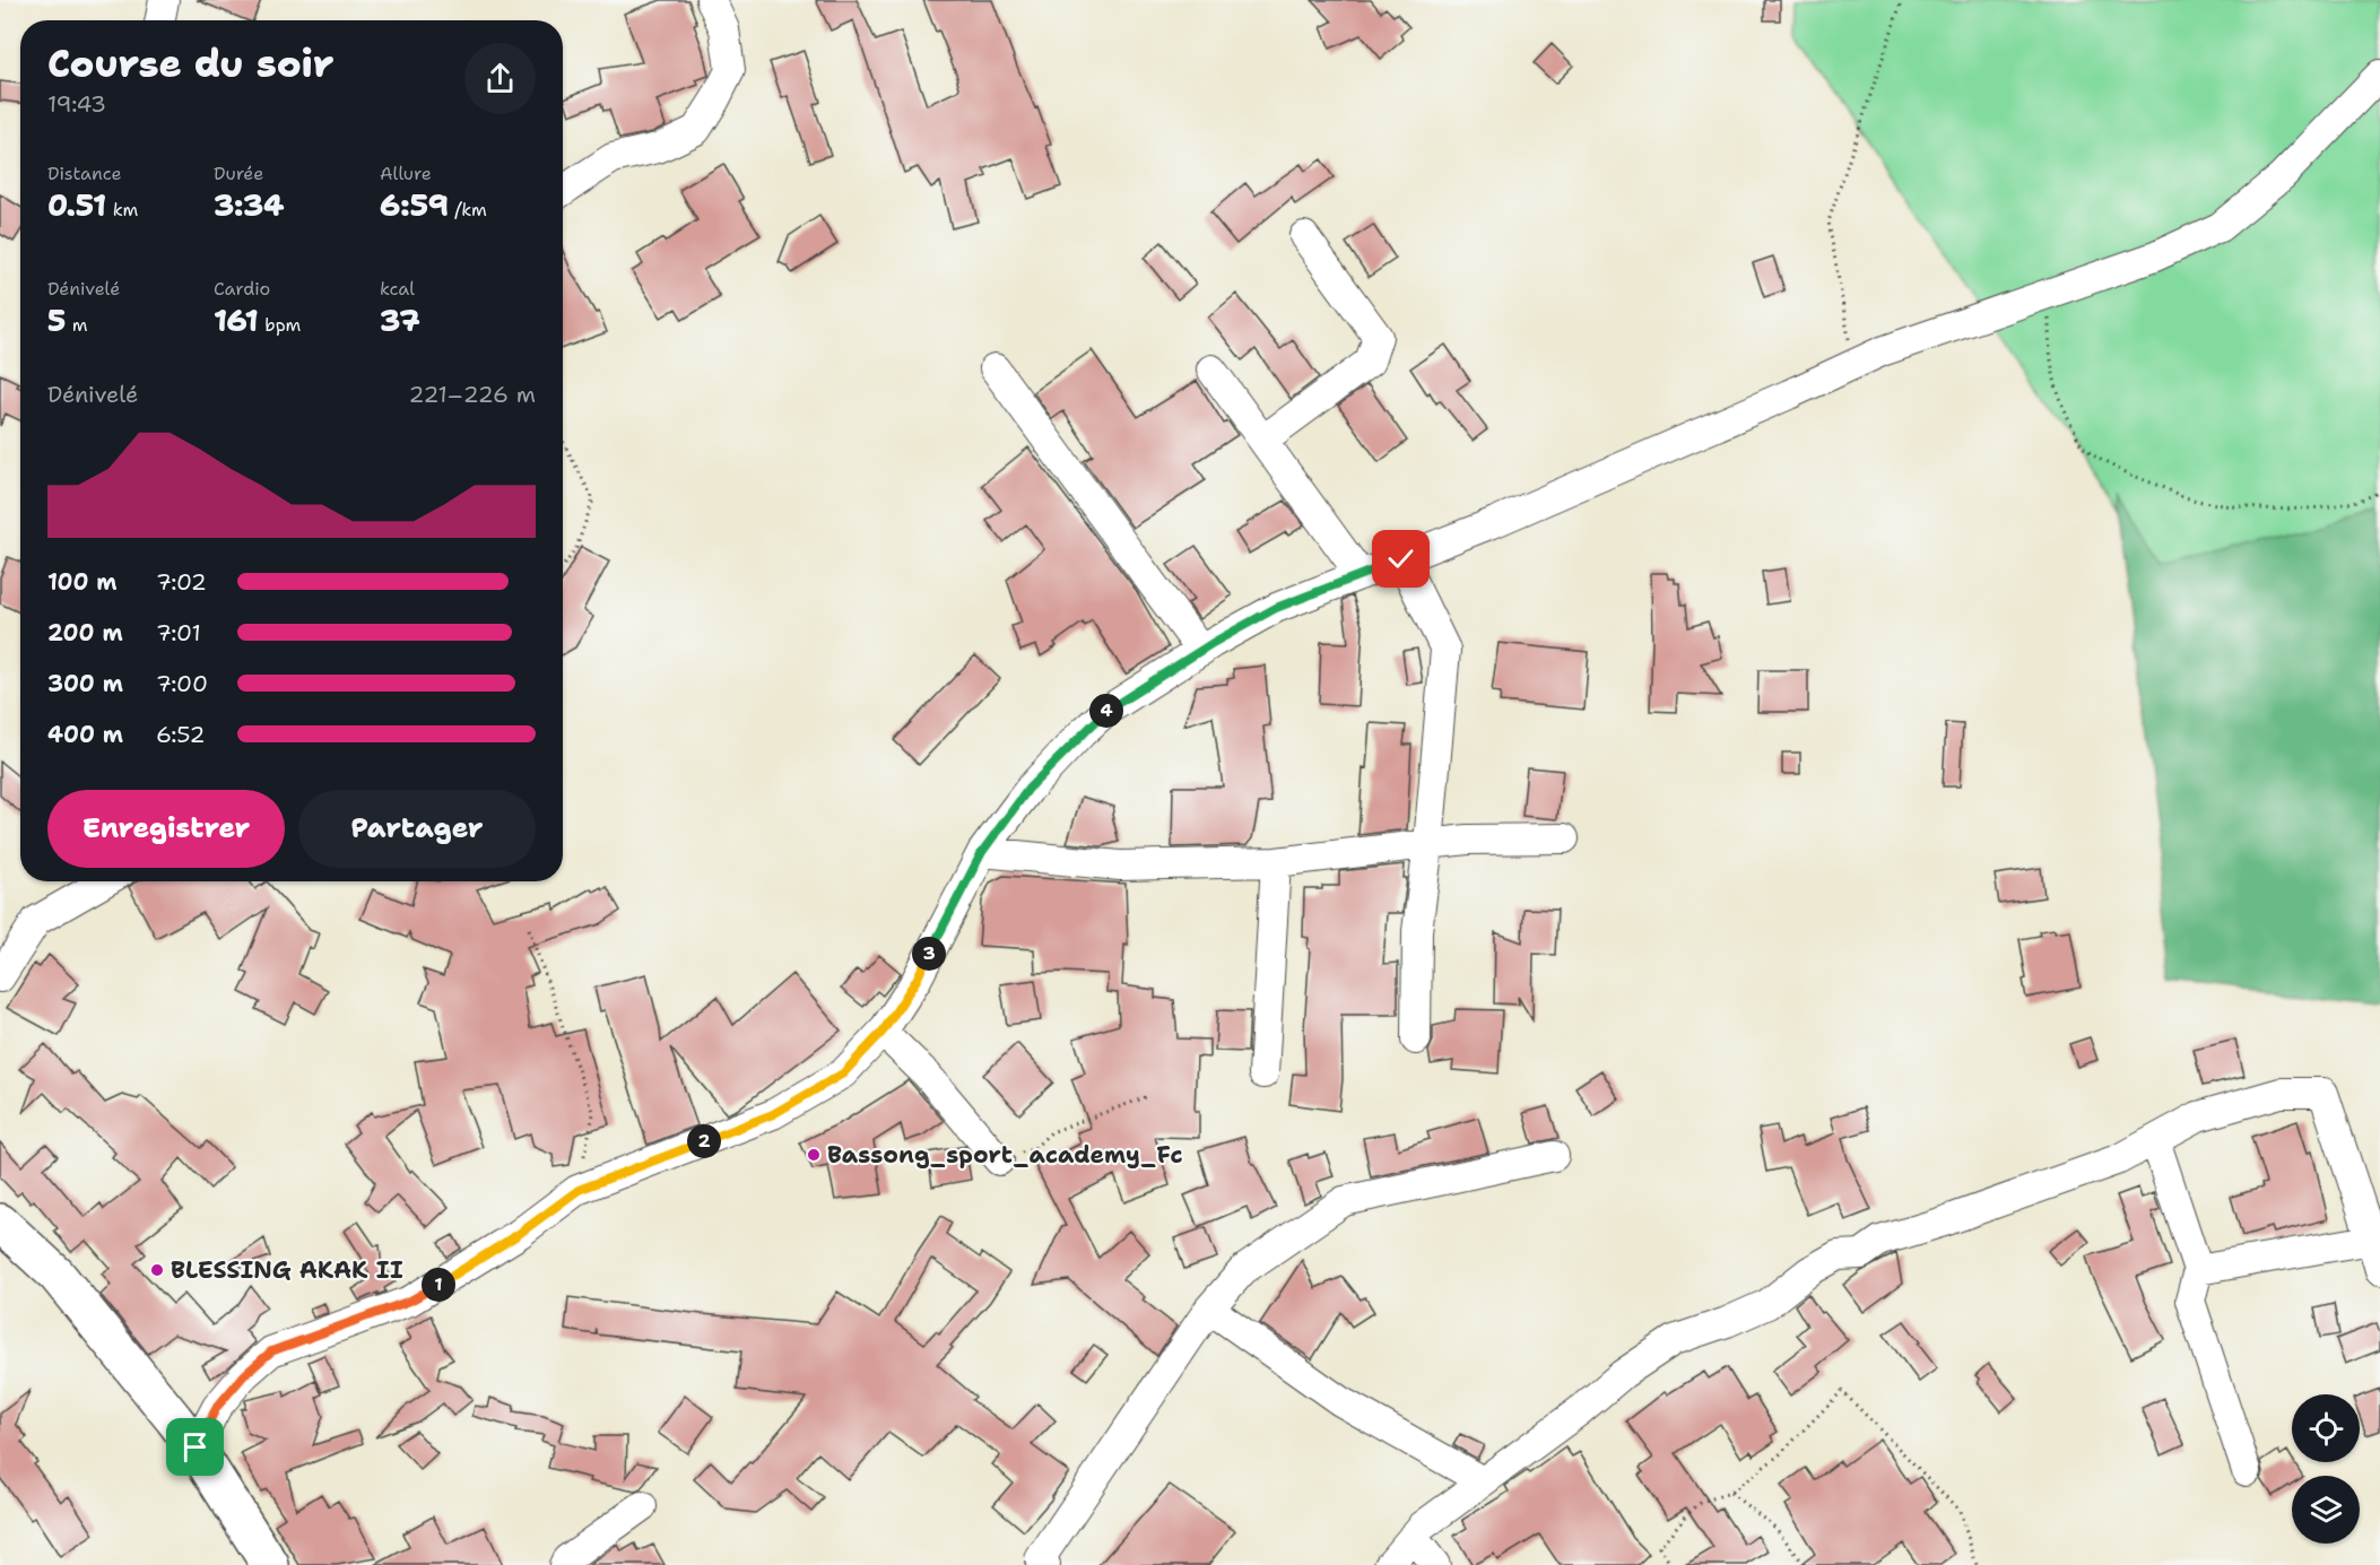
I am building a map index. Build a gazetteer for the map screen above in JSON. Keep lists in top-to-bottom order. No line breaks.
{"places":["Bassong_sport_academy_Fc","BLESSING AKAK II"],"page":{"heading":["Course du soir","19:43"],"stats":[["Distance","0.51 km"],["Durée","3:34"],["Allure","6:59 /km"],["Dénivelé","5 m"],["Cardio","161 bpm"],["kcal","37"]],"chart":["Dénivelé","221–226 m"],"list":[{"name":"100 m","note":"7:02"},{"name":"200 m","note":"7:01"},{"name":"300 m","note":"7:00"},{"name":"400 m","note":"6:52"}],"pins":["4","3","2","1"],"buttons":["Enregistrer","Partager"]}}
